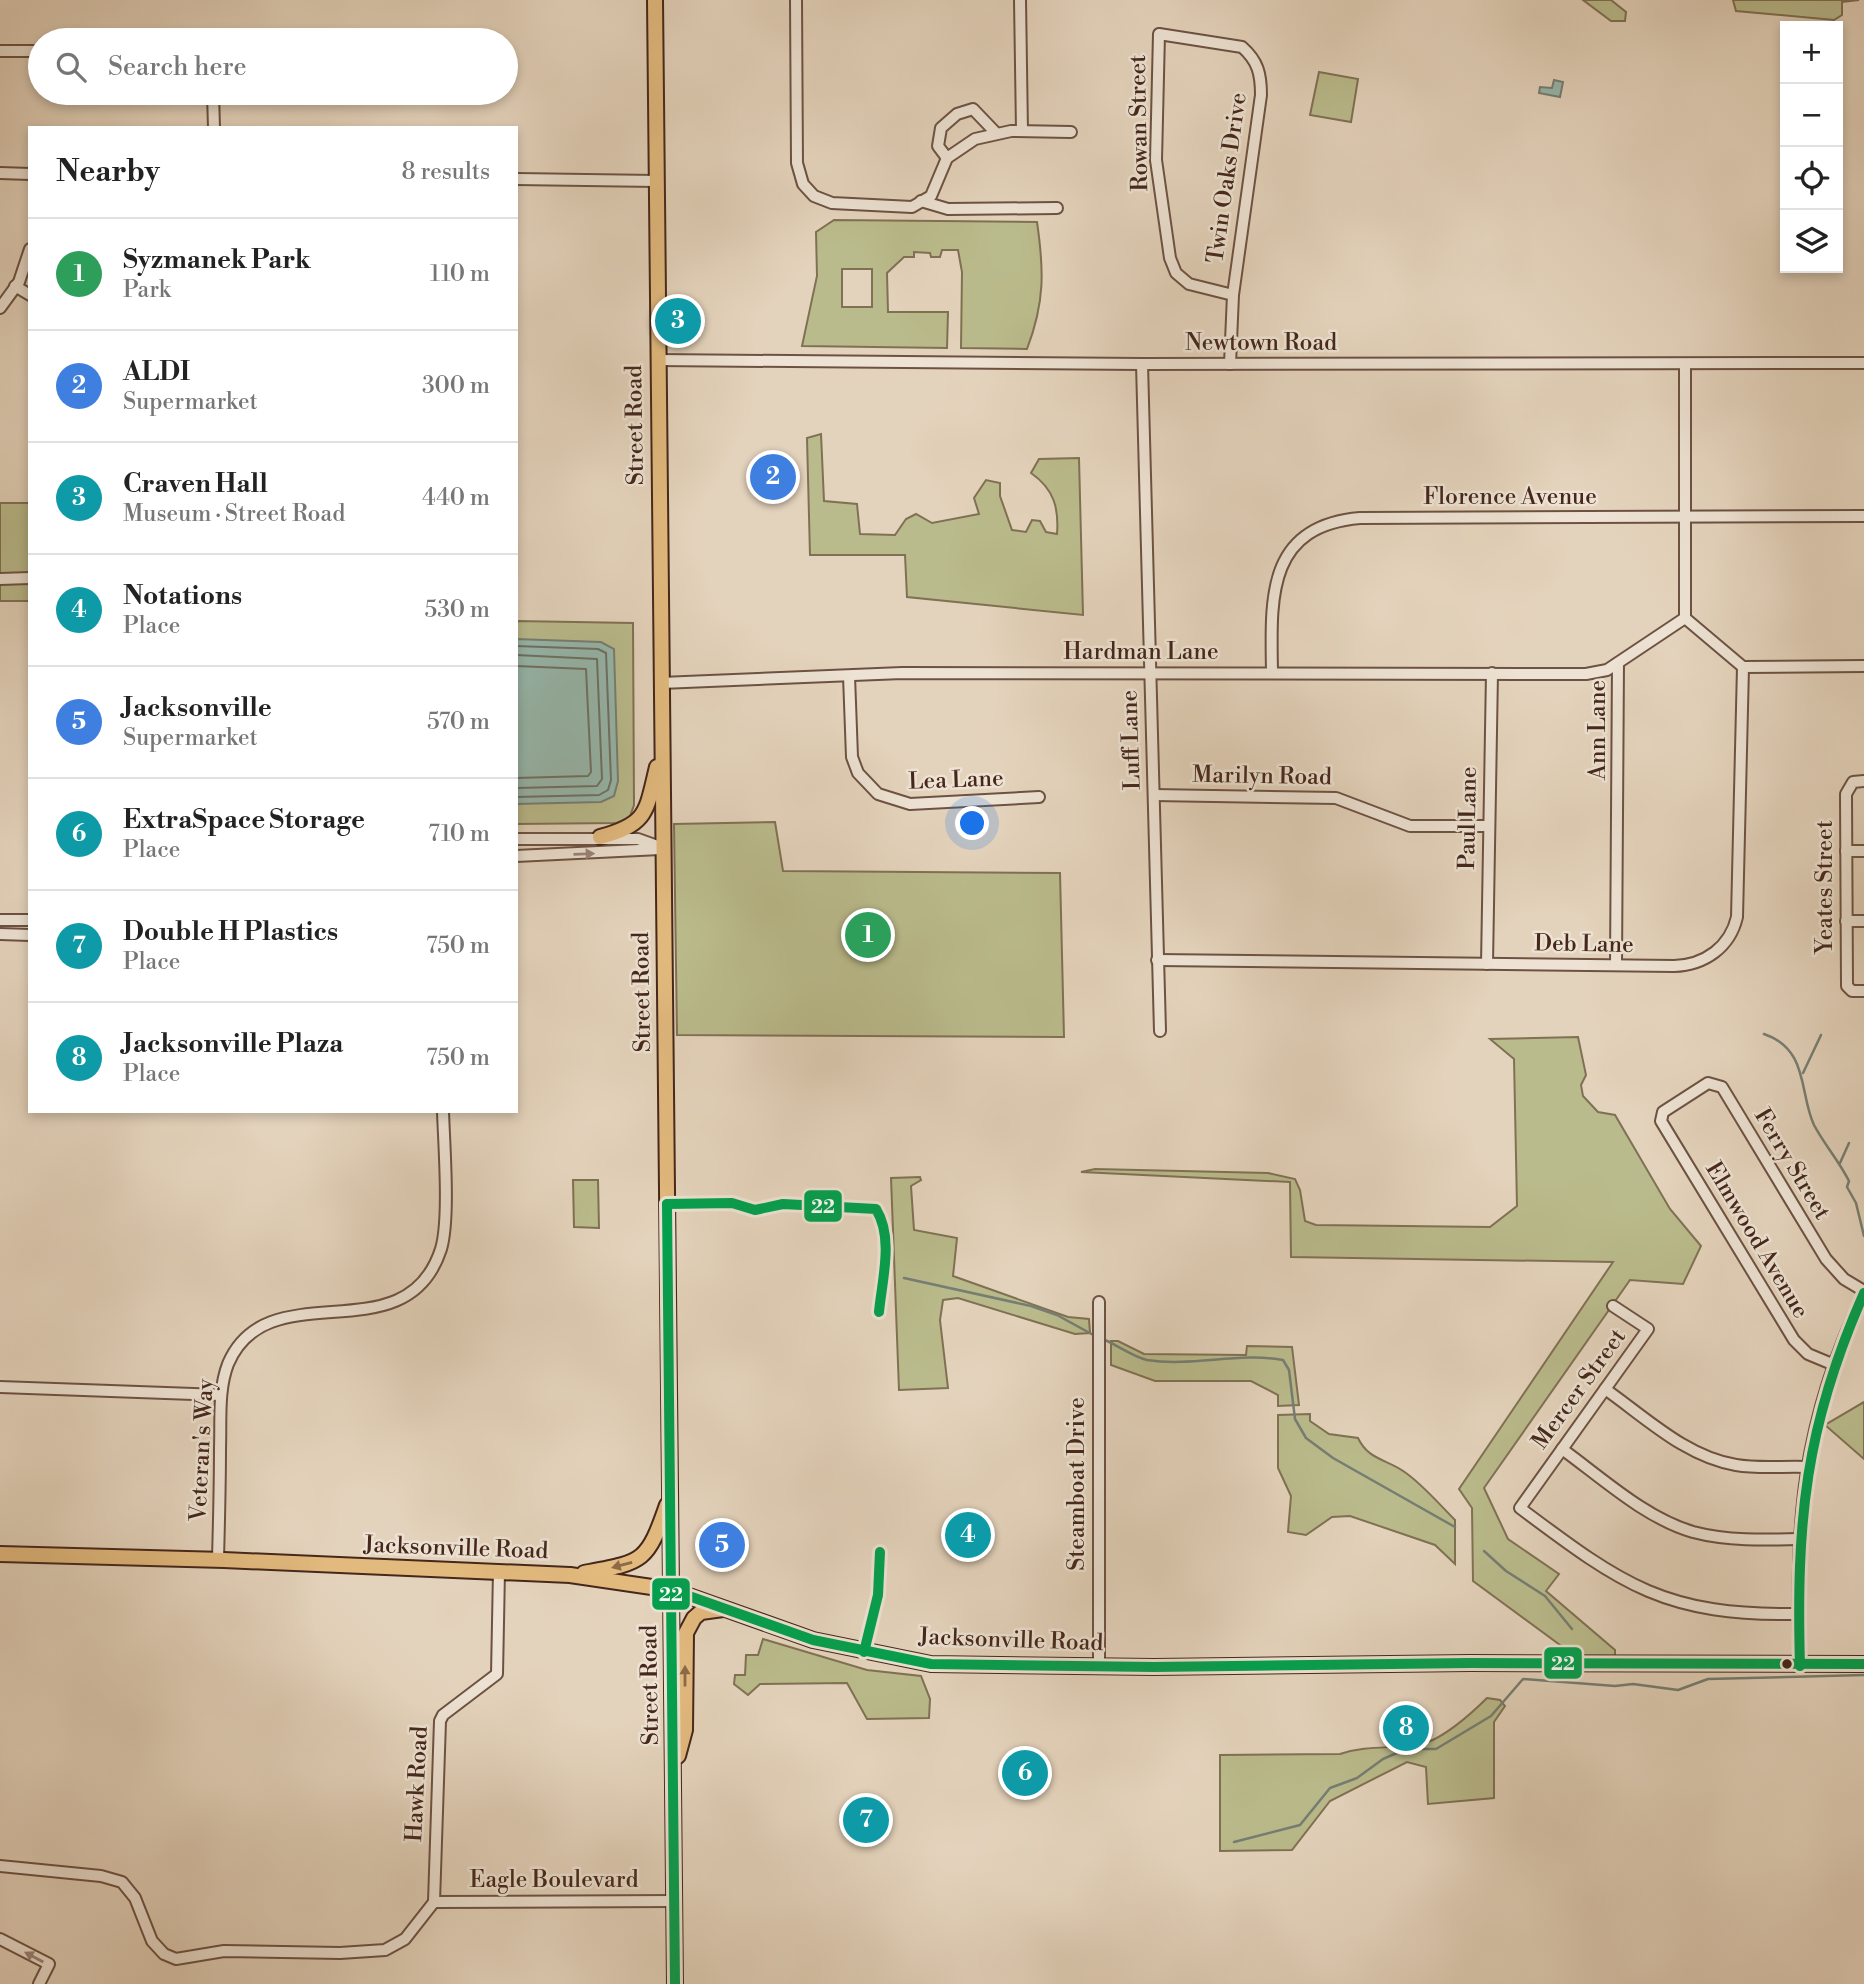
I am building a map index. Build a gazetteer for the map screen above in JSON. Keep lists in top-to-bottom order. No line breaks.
{"streets":{"main road":["Street Road","Jacksonville Road"],"street":["Rowan Street","Twin Oaks Drive","Newtown Road","Florence Avenue","Hardman Lane","Ann Lane","Luff Lane","Marilyn Road","Lea Lane","Paul Lane","Yeates Street","Deb Lane","Ferry Street","Elmwood Avenue","Mercer Street","Veteran's Way","Steamboat Drive","Hawk Road","Eagle Boulevard"]},"crossings":[["Rowan Street","Twin Oaks Drive"],["Twin Oaks Drive","Newtown Road"],["Newtown Road","Street Road"],["Newtown Road","Luff Lane"],["Street Road","Hardman Lane"],["Street Road","Jacksonville Road"],["Street Road","Eagle Boulevard"],["Florence Avenue","Hardman Lane"],["Hardman Lane","Ann Lane"],["Hardman Lane","Luff Lane"],["Hardman Lane","Lea Lane"],["Hardman Lane","Paul Lane"],["Ann Lane","Deb Lane"],["Luff Lane","Marilyn Road"],["Luff Lane","Deb Lane"],["Marilyn Road","Paul Lane"],["Paul Lane","Deb Lane"],["Ferry Street","Elmwood Avenue"],["Veteran's Way","Jacksonville Road"],["Steamboat Drive","Jacksonville Road"],["Jacksonville Road","Hawk Road"],["Hawk Road","Eagle Boulevard"]],"lines":["transit line 22"],"page":{"map_buttons":["+","−"],"search":"Search here","heading":["Nearby","8 results"],"list":[{"mark":"1","name":"Syzmanek Park","note":"Park","value":"110 m"},{"mark":"2","name":"ALDI","note":"Supermarket","value":"300 m"},{"mark":"3","name":"Craven Hall","note":"Museum · Street Road","value":"440 m"},{"mark":"4","name":"Notations","note":"Place","value":"530 m"},{"mark":"5","name":"Jacksonville","note":"Supermarket","value":"570 m"},{"mark":"6","name":"ExtraSpace Storage","note":"Place","value":"710 m"},{"mark":"7","name":"Double H Plastics","note":"Place","value":"750 m"},{"mark":"8","name":"Jacksonville Plaza","note":"Place","value":"750 m"}],"pins":["3","2","1","4","5","8","6","7"]}}
